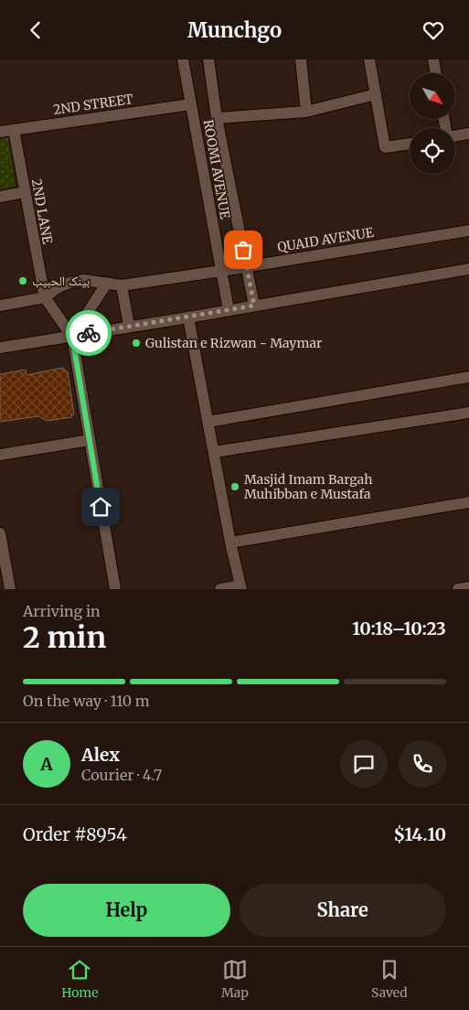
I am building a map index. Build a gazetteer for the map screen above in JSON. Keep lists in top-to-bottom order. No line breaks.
{"streets":{"street":["2ND STREET","ROOMI AVENUE","2ND LANE","QUAID AVENUE"]},"crossings":[["2ND STREET","ROOMI AVENUE"],["2ND STREET","2ND LANE"],["ROOMI AVENUE","QUAID AVENUE"],["2ND LANE","QUAID AVENUE"]],"places":["بينک الحبيب","Gulistan e Rizwan - Maymar","Masjid Imam Bargah Muhibban e Mustafa"],"north":"bottom right","page":{"header":"Munchgo","heading":["2 min","Arriving in","10:18–10:23"],"panel":["Alex","Courier · 4.7","Order #8954","$14.10"],"bar":"On the way · 110 m","round":"A","buttons":["Help","Share"],"tabs":["Home","Map","Saved"]}}
